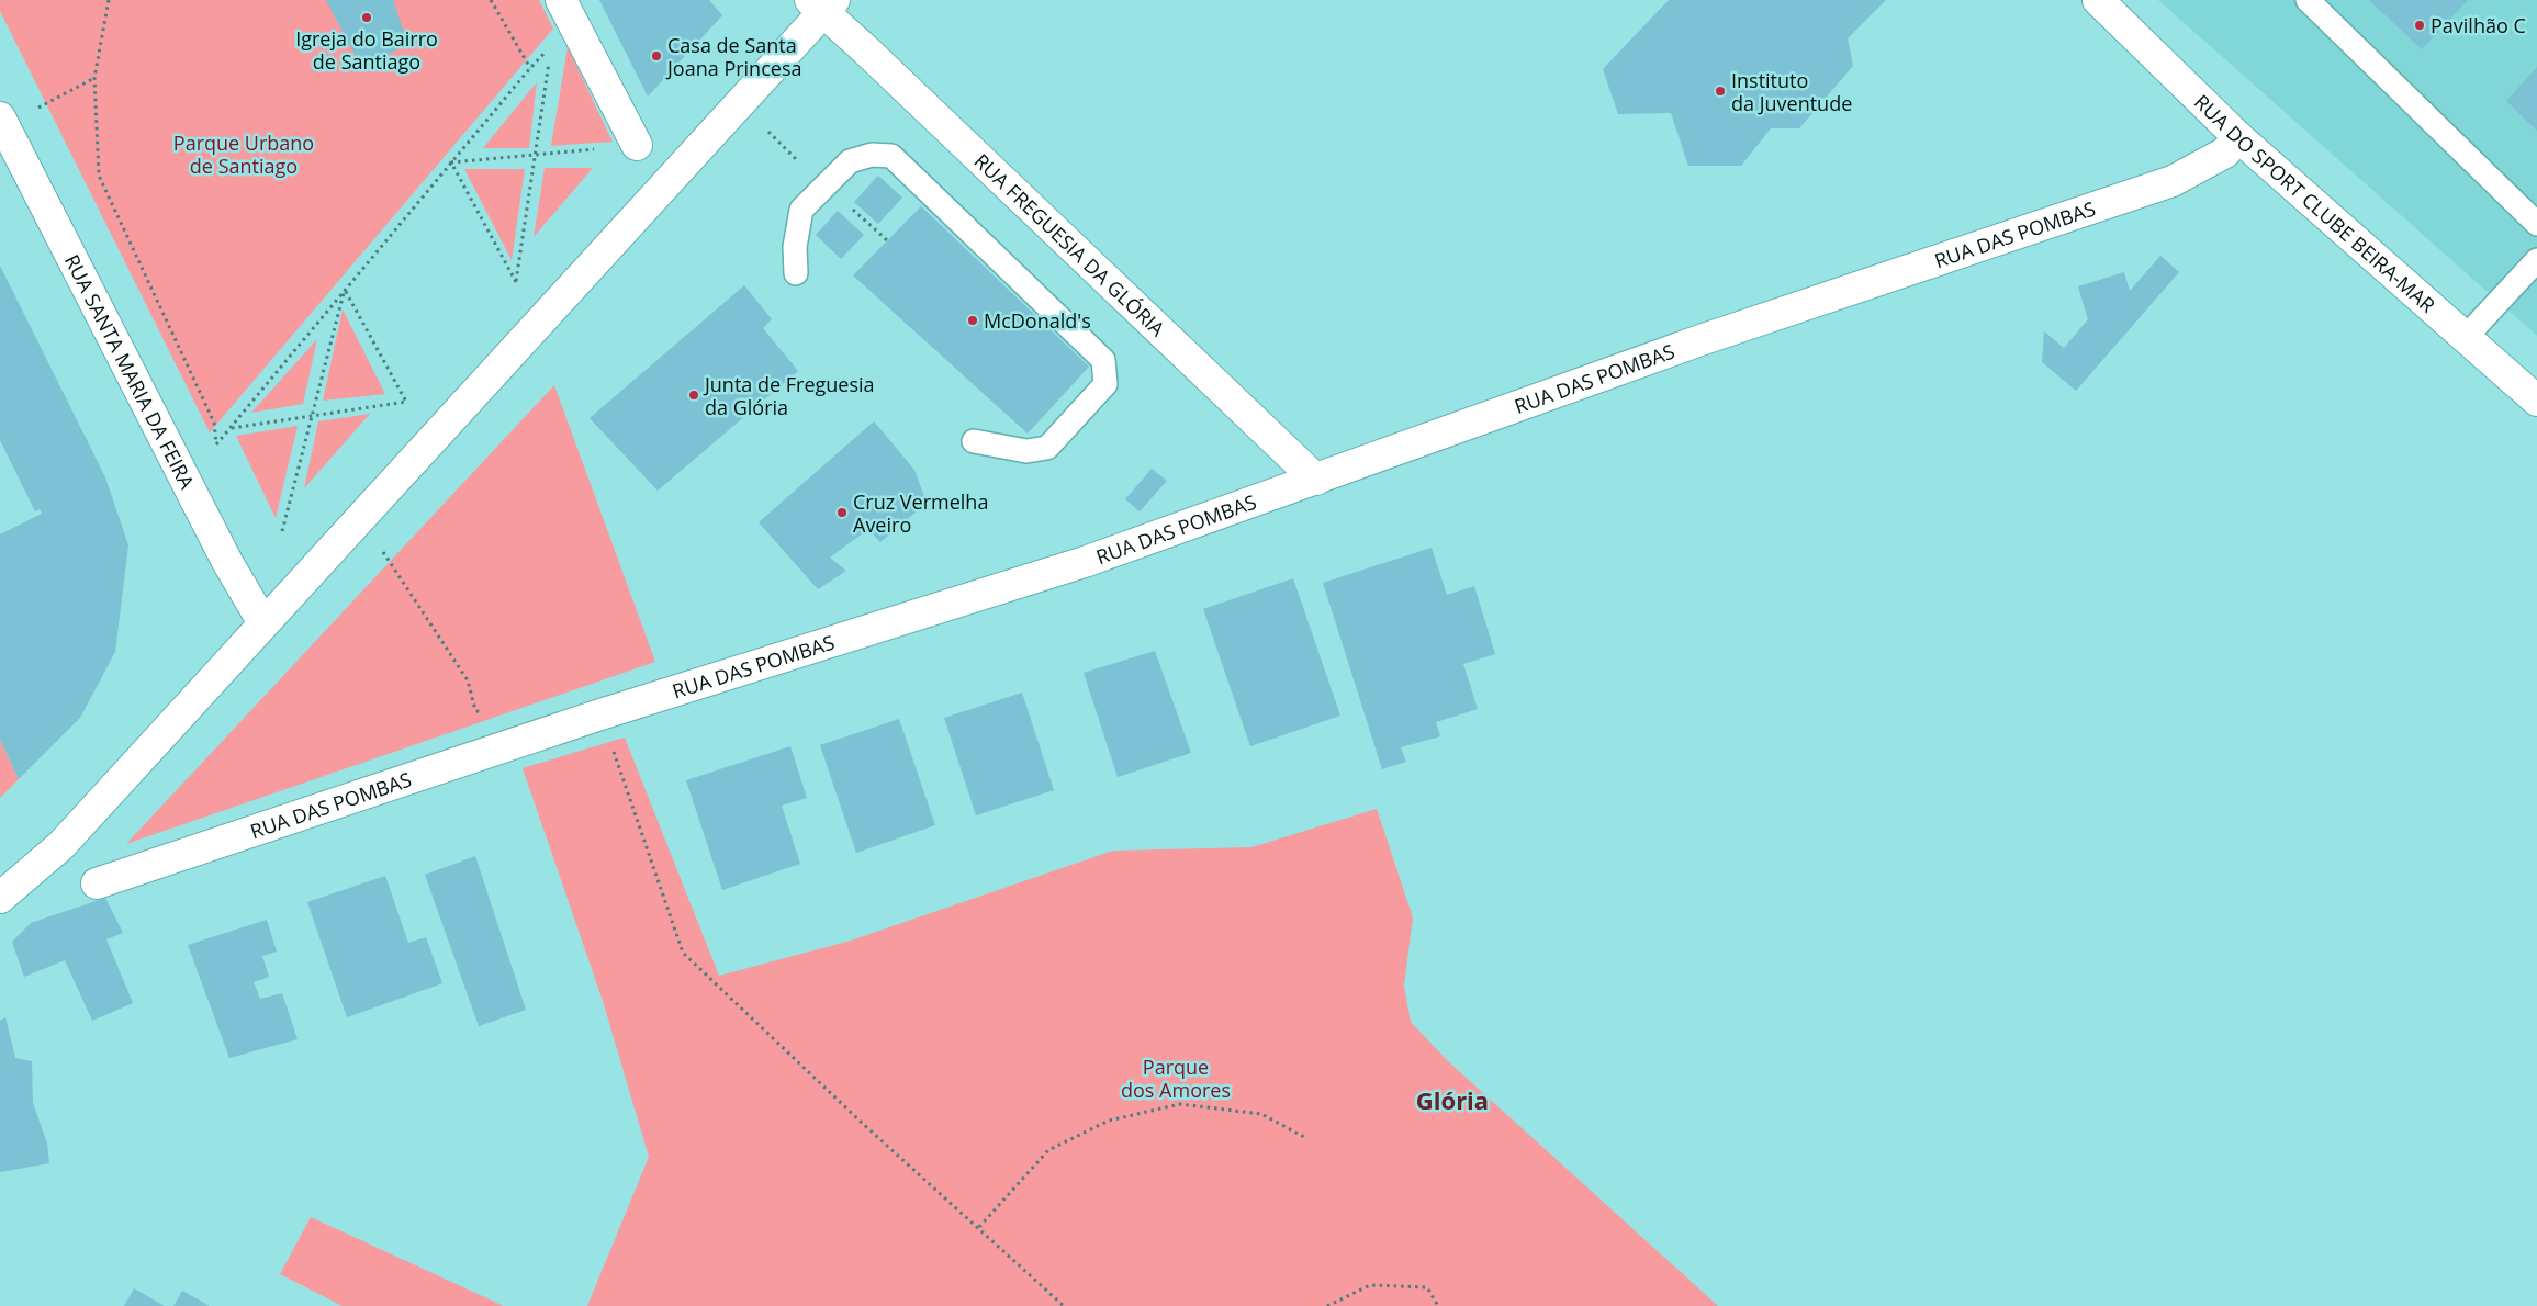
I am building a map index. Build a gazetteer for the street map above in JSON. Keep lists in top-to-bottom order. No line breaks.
{"streets":{"street":["RUA DO SPORT CLUBE BEIRA-MAR","RUA DAS POMBAS","RUA FREGUESIA DA GLÓRIA","RUA SANTA MARIA DA FEIRA"]},"crossings":[["RUA DO SPORT CLUBE BEIRA-MAR","RUA DAS POMBAS"],["RUA DAS POMBAS","RUA FREGUESIA DA GLÓRIA"]],"districts":["Glória"],"parks":["Parque Urbano de Santiago","Parque dos Amores"],"places":["Igreja do Bairro de Santiago","Pavilhão C","Casa de Santa Joana Princesa","Instituto da Juventude","McDonald's","Junta de Freguesia da Glória","Cruz Vermelha Aveiro"]}
